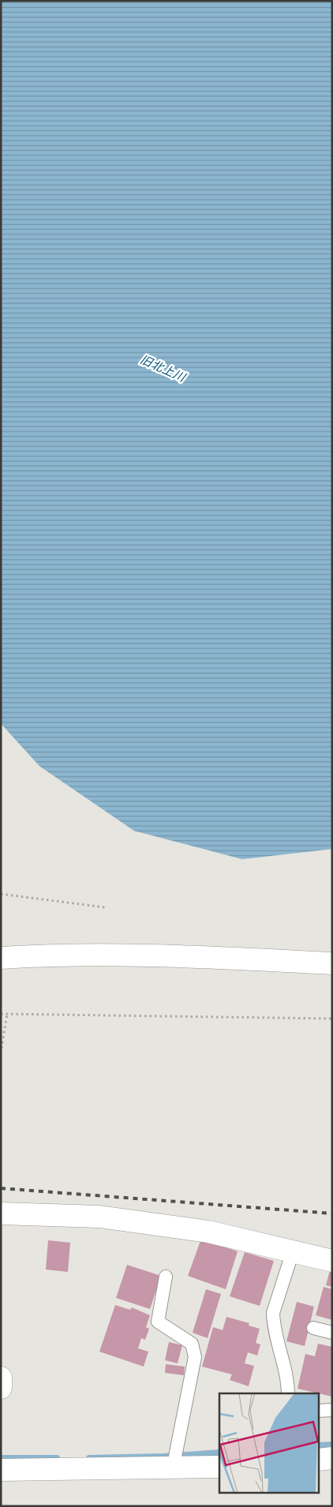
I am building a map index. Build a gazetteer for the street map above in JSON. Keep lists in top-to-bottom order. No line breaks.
{"water":["旧北上川"]}
